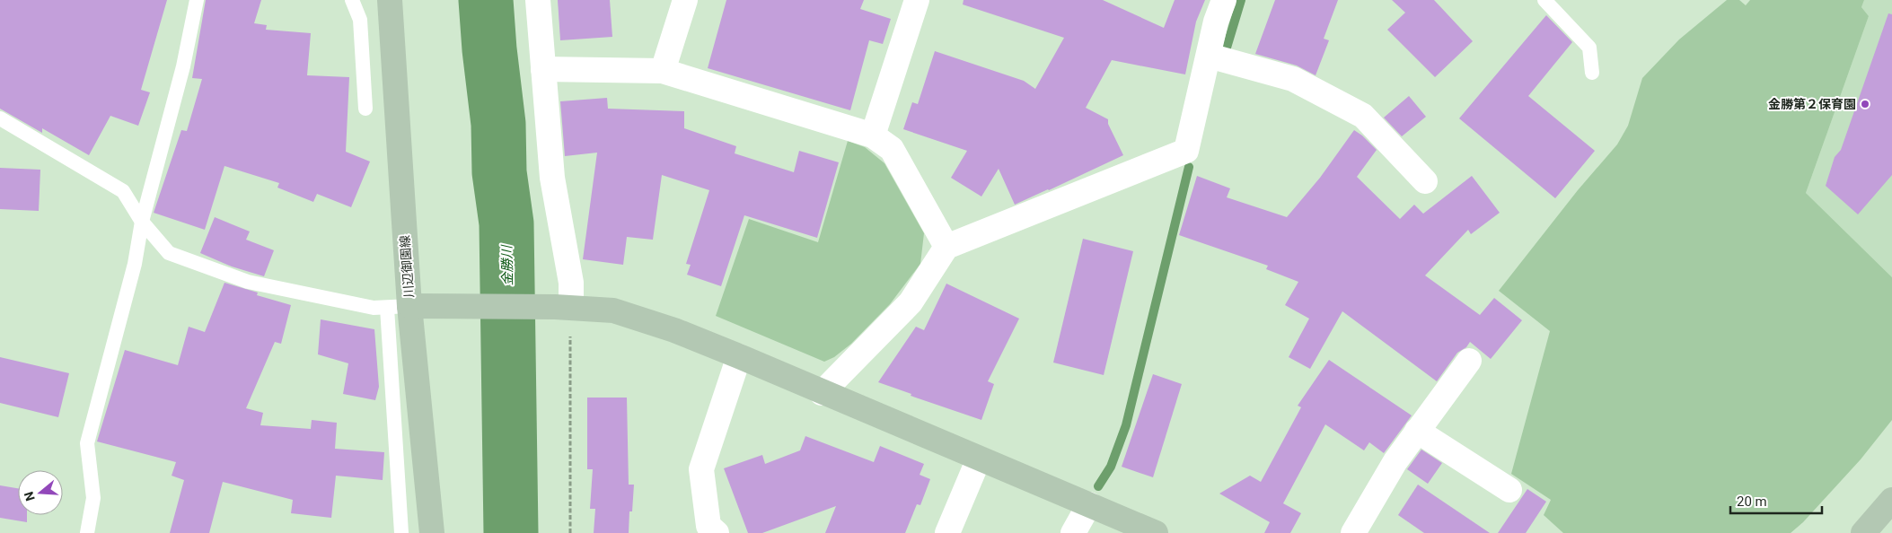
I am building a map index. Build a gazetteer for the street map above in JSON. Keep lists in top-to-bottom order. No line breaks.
{"streets":{"street":["川辺御園線"]},"water":["金勝川"],"places":["金勝第２保育園"],"scale_bar":"20 m","north":"left"}
